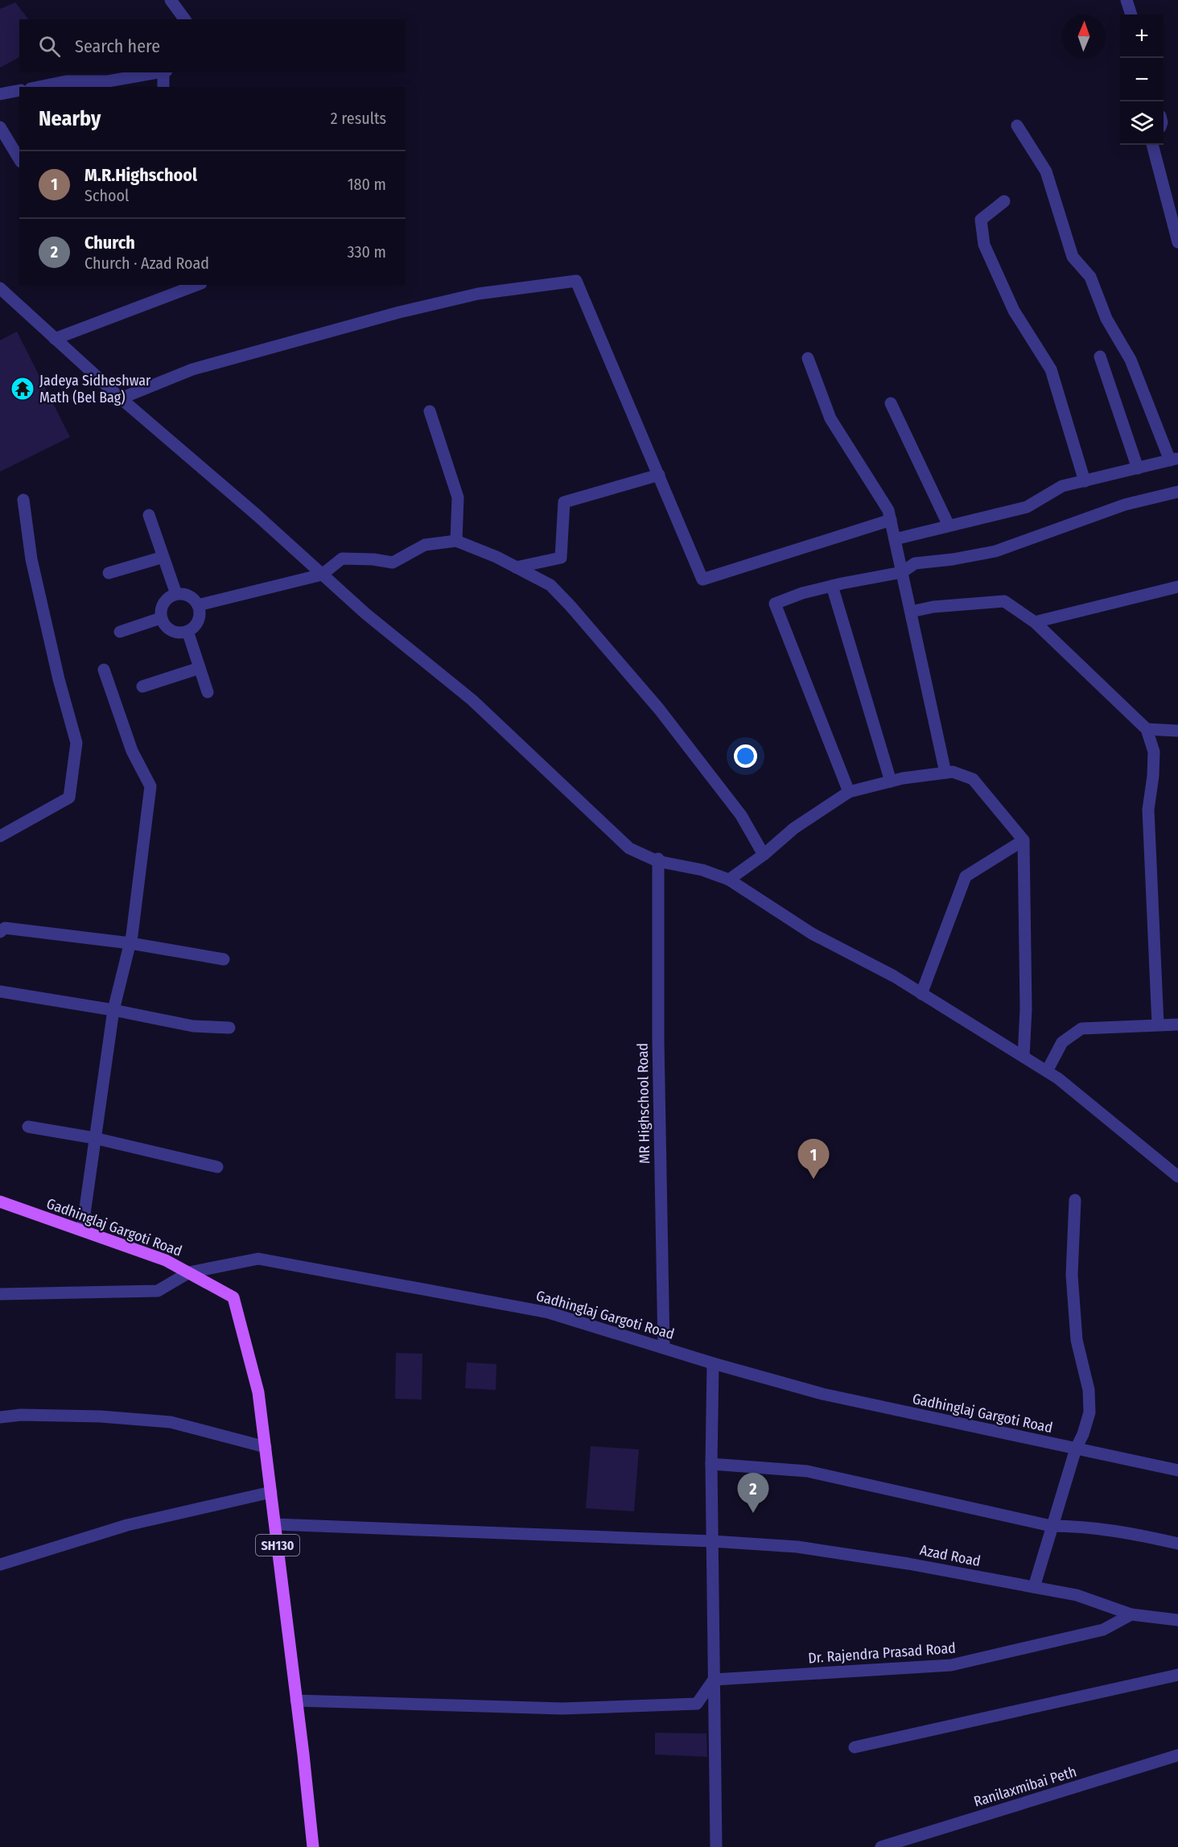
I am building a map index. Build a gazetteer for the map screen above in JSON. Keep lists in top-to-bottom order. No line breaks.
{"streets":{"main road":["Gadhinglaj Gargoti Road","SH130"],"street":["MR Highschool Road","Azad Road","Dr. Rajendra Prasad Road","Ranilaxmibai Peth"]},"crossings":[["MR Highschool Road","Gadhinglaj Gargoti Road"],["Gadhinglaj Gargoti Road","SH130"],["SH130","Azad Road"],["Azad Road","Dr. Rajendra Prasad Road"]],"places":{"temple":["Jadeya Sidheshwar Math (Bel Bag)"]},"north":"top","page":{"map_buttons":["+","−"],"search":"Search here","heading":["Nearby","2 results"],"list":[{"mark":"1","name":"M.R.Highschool","note":"School","value":"180 m"},{"mark":"2","name":"Church","note":"Church · Azad Road","value":"330 m"}],"pins":["1","2"]}}
